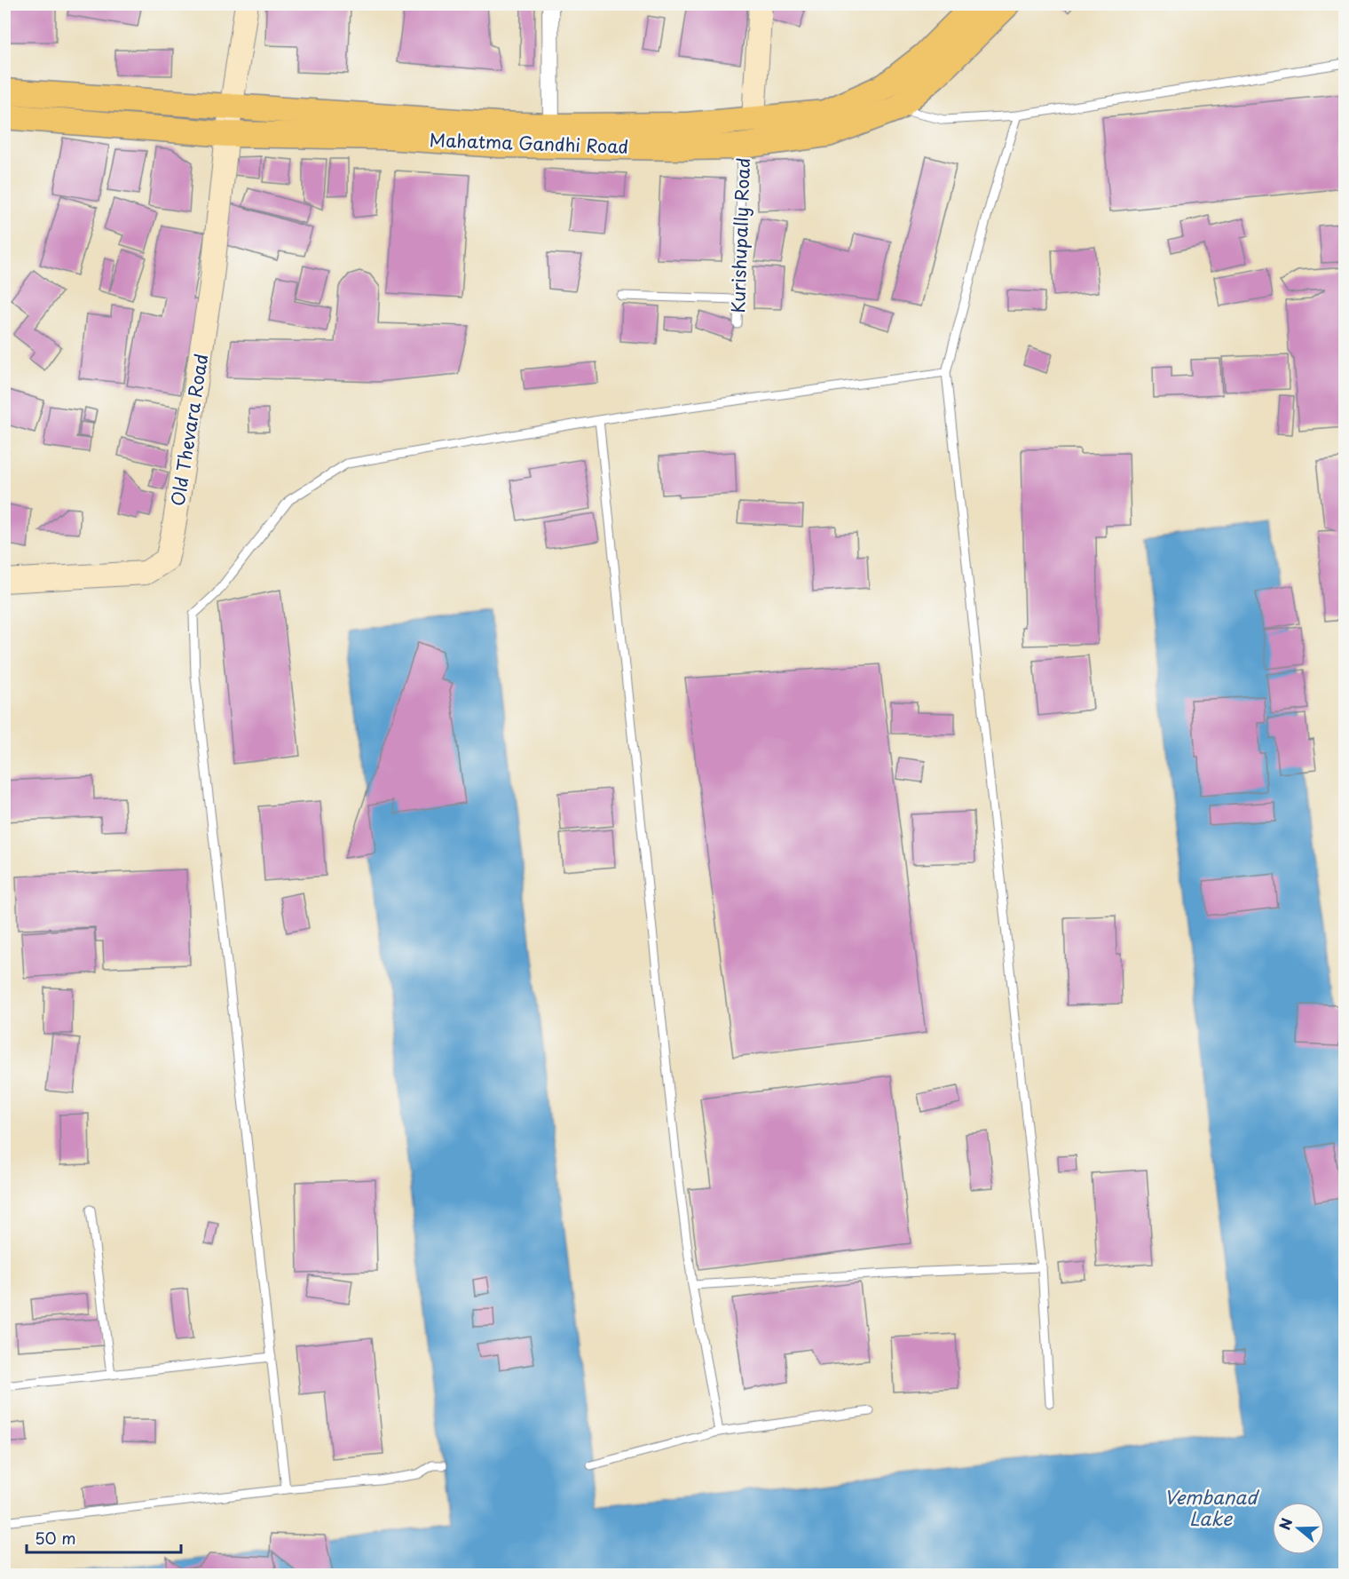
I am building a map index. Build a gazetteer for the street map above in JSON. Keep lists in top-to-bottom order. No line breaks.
{"streets":{"main road":["Mahatma Gandhi Road"],"street":["Old Thevara Road"],"lane":["Kurishupally Road"]},"crossings":[["Mahatma Gandhi Road","Kurishupally Road"],["Mahatma Gandhi Road","Old Thevara Road"]],"water":["Vembanad Lake"],"scale_bar":"50 m","north":"left"}
